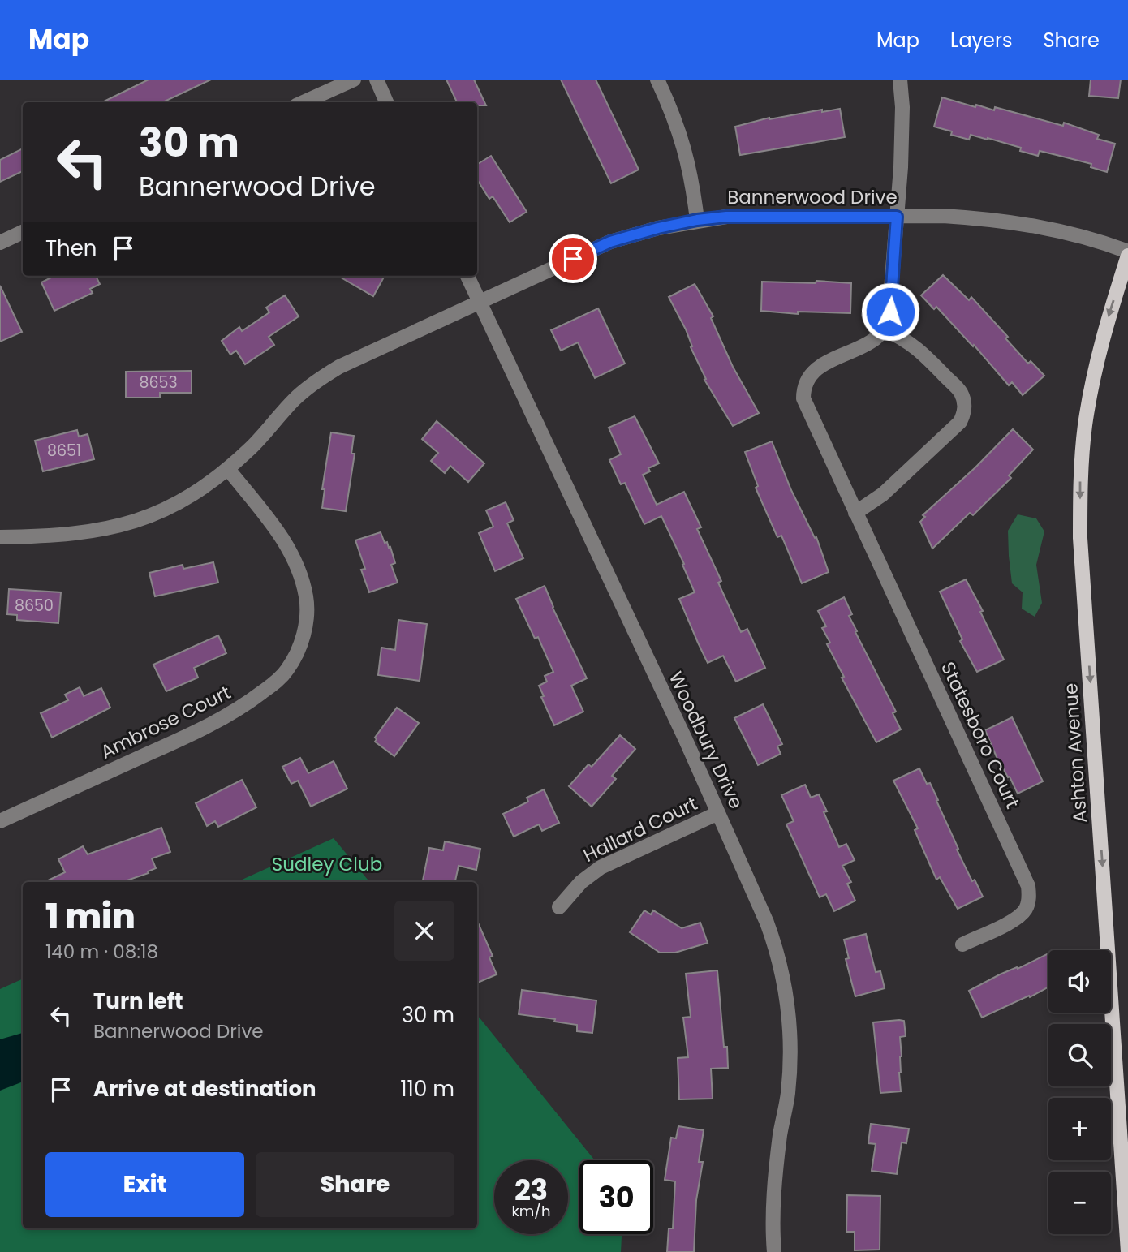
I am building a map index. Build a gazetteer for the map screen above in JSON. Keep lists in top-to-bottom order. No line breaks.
{"streets":{"main road":["Ashton Avenue"],"street":["Bannerwood Drive","Ambrose Court","Statesboro Court","Woodbury Drive","Hallard Court"]},"crossings":[["Bannerwood Drive","Ambrose Court"],["Bannerwood Drive","Woodbury Drive"],["Woodbury Drive","Hallard Court"]],"one_way":["Ashton Avenue"],"parks":["Sudley Club"],"house_numbers":["8653","8651","8650"],"page":{"header":"Map","nav":["Map","Layers","Share"],"turn":["30 m","Bannerwood Drive"],"then":"Then","heading":["1 min","140 m · 08:18"],"map_buttons":["+","−"],"list":[{"name":"Turn left","note":"Bannerwood Drive","value":"30 m"},{"name":"Arrive at destination","value":"110 m"}],"buttons":["Exit","Share"],"speed":"23 km/h","limit":"30"}}
